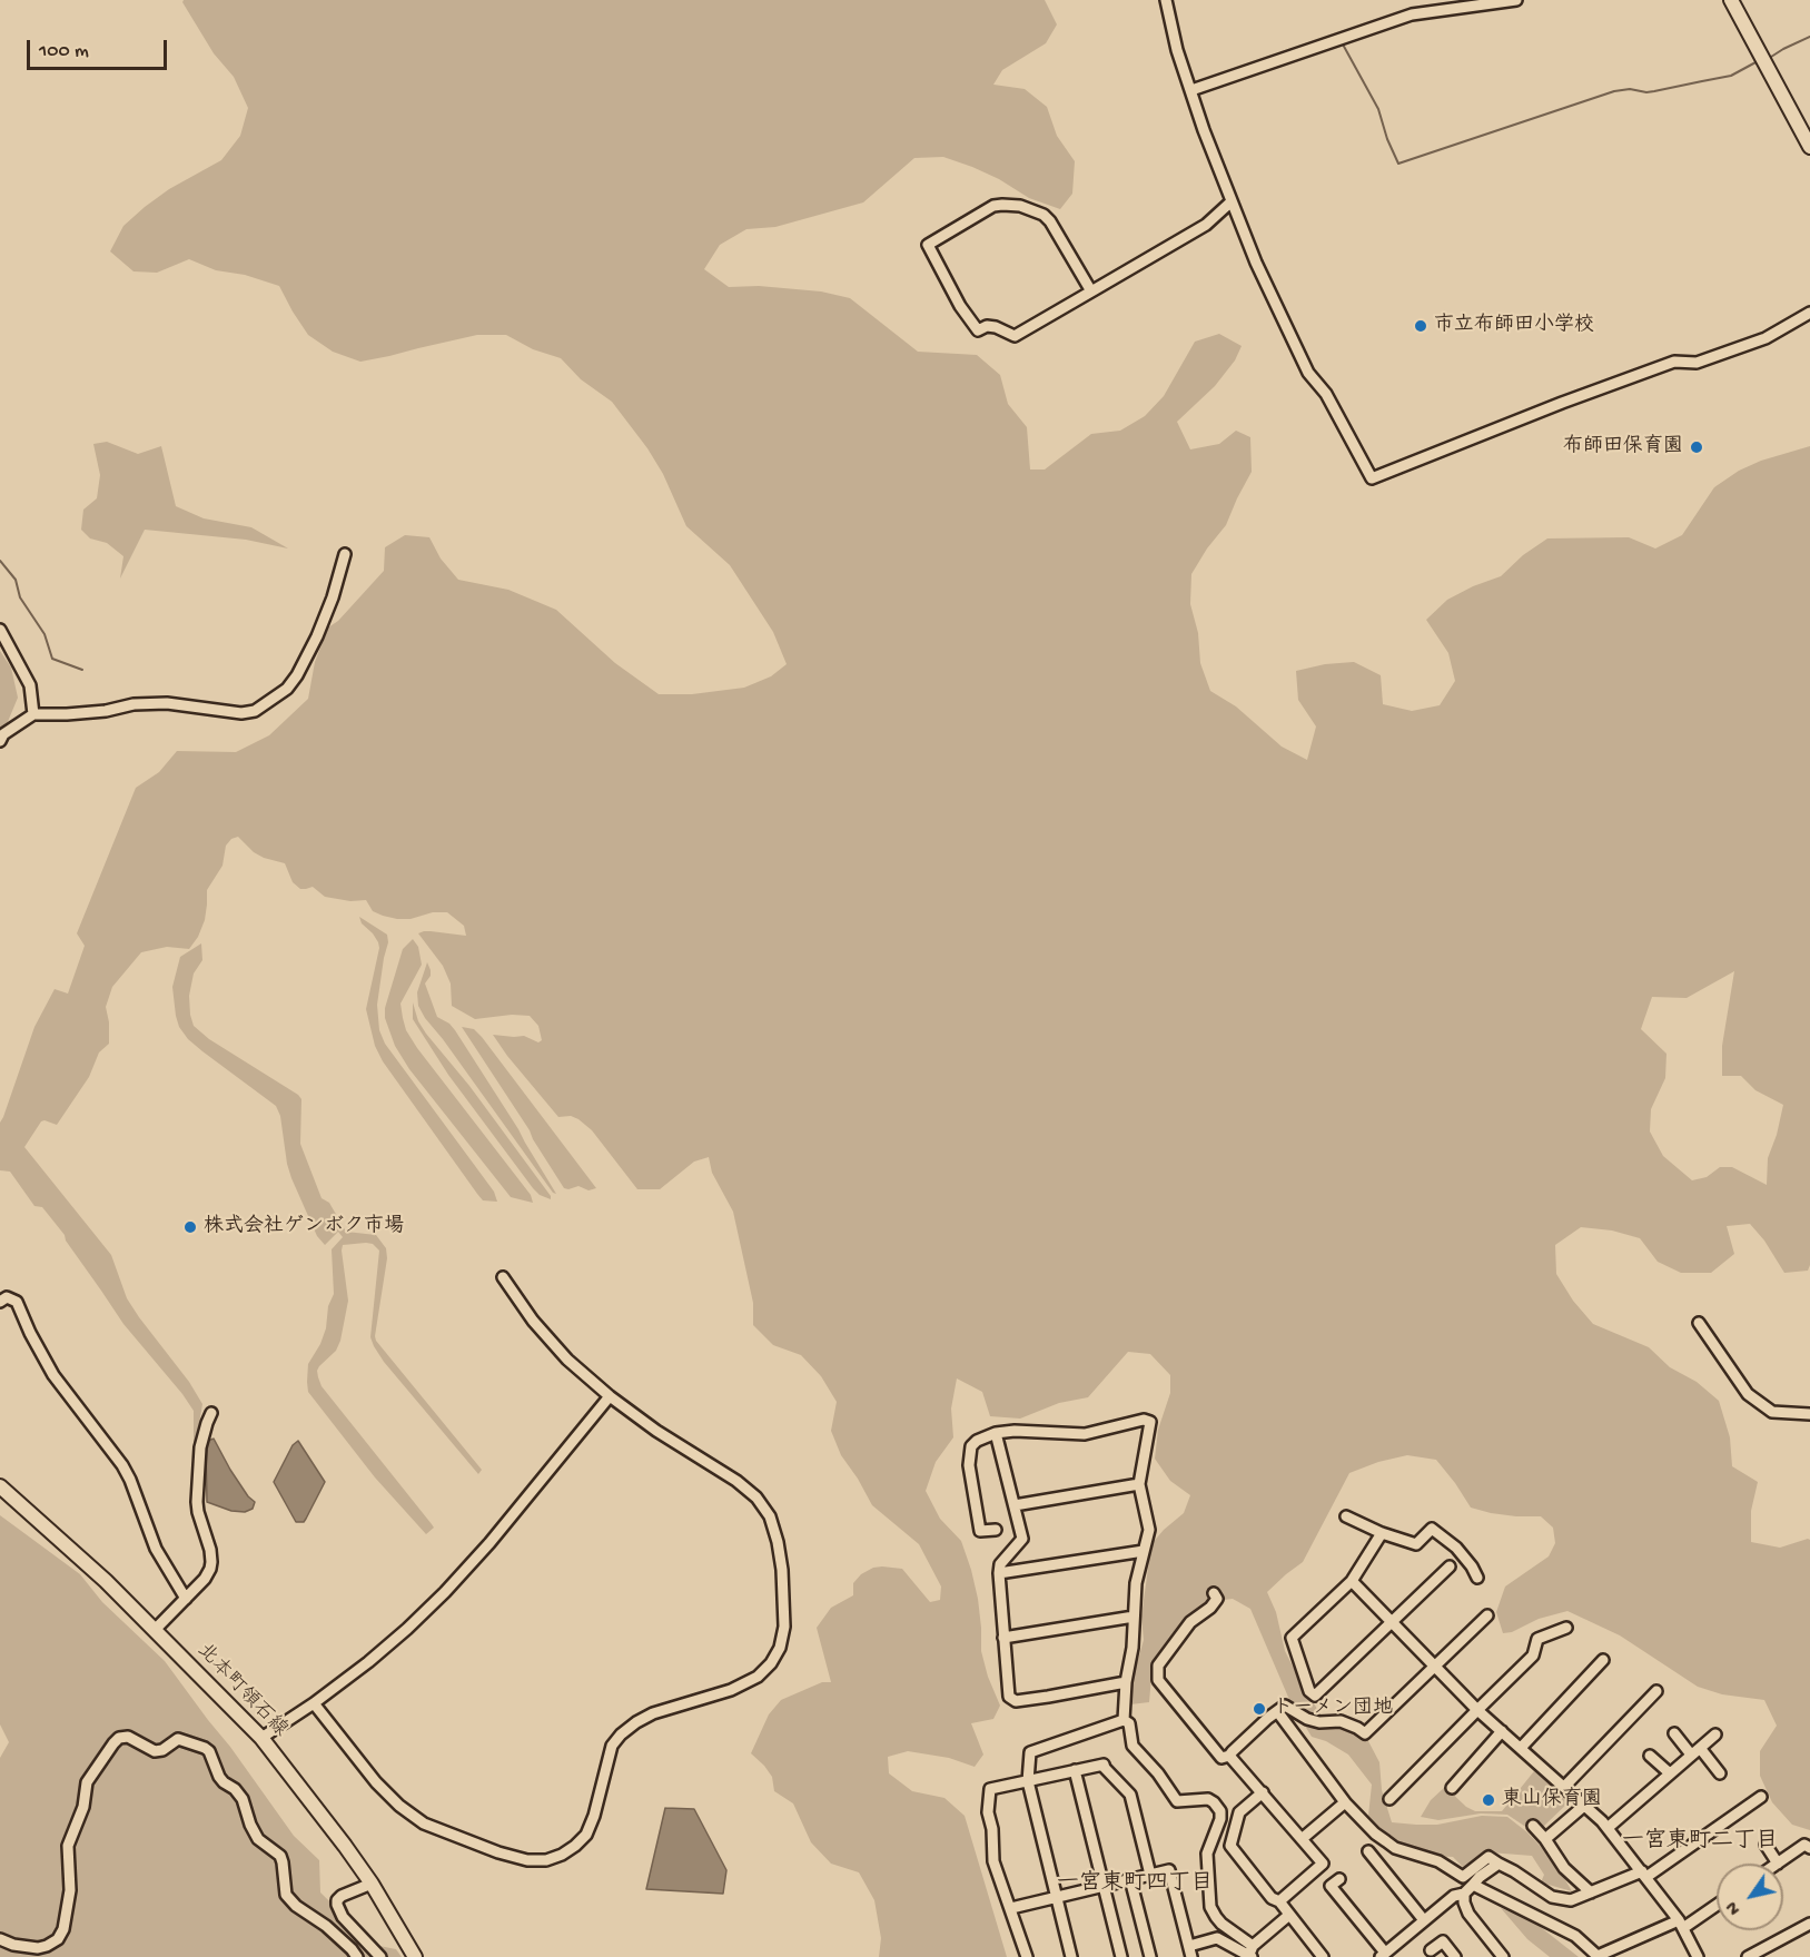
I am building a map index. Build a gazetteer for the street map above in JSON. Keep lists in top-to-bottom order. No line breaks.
{"streets":{"main road":["北本町領石線"]},"districts":["一宮東町二丁目","一宮東町四丁目"],"places":["市立布師田小学校","布師田保育園","株式会社ゲンボク市場","トーメン団地","東山保育園"],"scale_bar":"100 m","north":"bottom left"}
